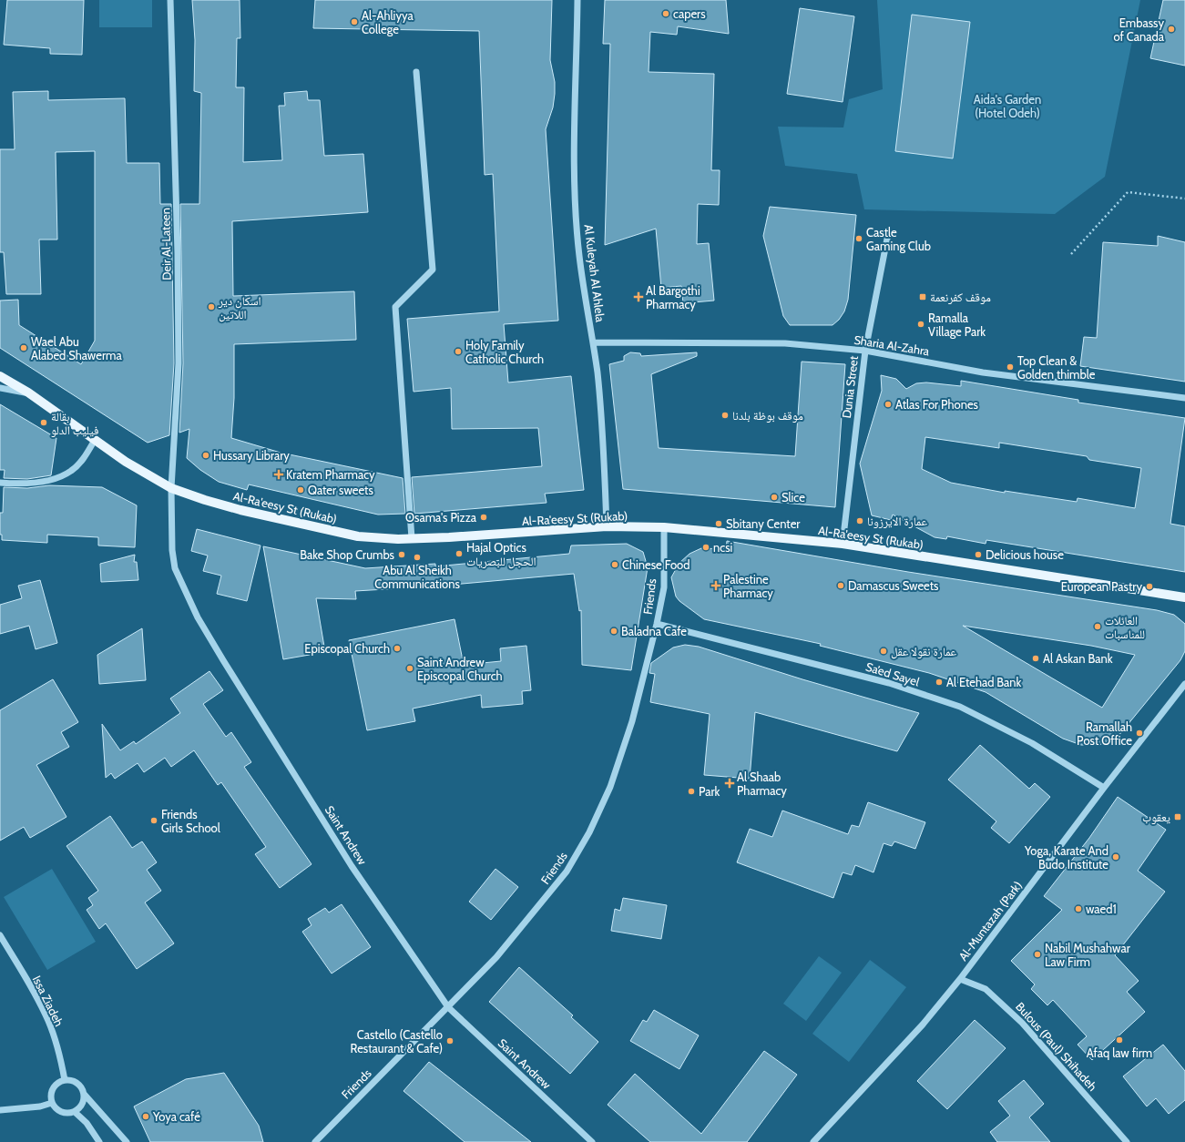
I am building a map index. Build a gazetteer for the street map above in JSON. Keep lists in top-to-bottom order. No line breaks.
{"streets":{"main road":["Al-Ra'eesy St (Rukab)"],"street":["Deir Al-Lateen","Al Kuleyah Al Ahlela","Sharia Al-Zahra","Dunia Street","Friends","Sa’ed Sayel","Saint Andrew","Al-Muntazah (Park)","Issa Ziadeh","Bulous (Paul) Shihadeh"]},"crossings":[["Deir Al-Lateen","Al-Ra'eesy St (Rukab)"],["Deir Al-Lateen","Saint Andrew"],["Al Kuleyah Al Ahlela","Sharia Al-Zahra"],["Al Kuleyah Al Ahlela","Al-Ra'eesy St (Rukab)"],["Sharia Al-Zahra","Dunia Street"],["Dunia Street","Al-Ra'eesy St (Rukab)"],["Al-Ra'eesy St (Rukab)","Friends"],["Al-Ra'eesy St (Rukab)","Saint Andrew"],["Friends","Sa’ed Sayel"],["Friends","Saint Andrew"],["Sa’ed Sayel","Al-Muntazah (Park)"],["Al-Muntazah (Park)","Bulous (Paul) Shihadeh"]],"parks":["Aida's Garden (Hotel Odeh)"],"places":{"other":["capers","Al-Ahliyya College","Embassy of Canada","Castle Gaming Club","اسكان دير اللاتين","Ramalla Village Park","Wael Abu Alabed Shawerma","Holy Family Catholic Church","Top Clean & Golden thimble","Atlas For Phones","موقف بوظة بلدنا","بقالة فيليب الدلو","Hussary Library","Qater sweets","Slice","Osama's Pizza","عمارة الايرزونا","Sbitany Center","ncsi","Hajal Optics الحجل للبصريات","Bake Shop Crumbs","Delicious house","Abu Al Sheikh Communications","Chinese Food","Damascus Sweets","European Pastry","العائلات للمناسبات","Baladna Cafe","Episcopal Church","عمارة نقولا عقل","Al Askan Bank","Saint Andrew Episcopal Church","Al Etehad Bank","Ramallah Post Office","Park","Friends Girls School","Yoga, Karate And Budo Institute","waed1","Nabil Mushahwar Law Firm","Afaq law firm","Castello (Castello Restaurant & Cafe)","Yoya café"],"health":["Al Bargothi Pharmacy","Kratem Pharmacy","Palestine Pharmacy","Al Shaab Pharmacy"],"transit":["موقف كفرنعمة","يعقوب"]}}
